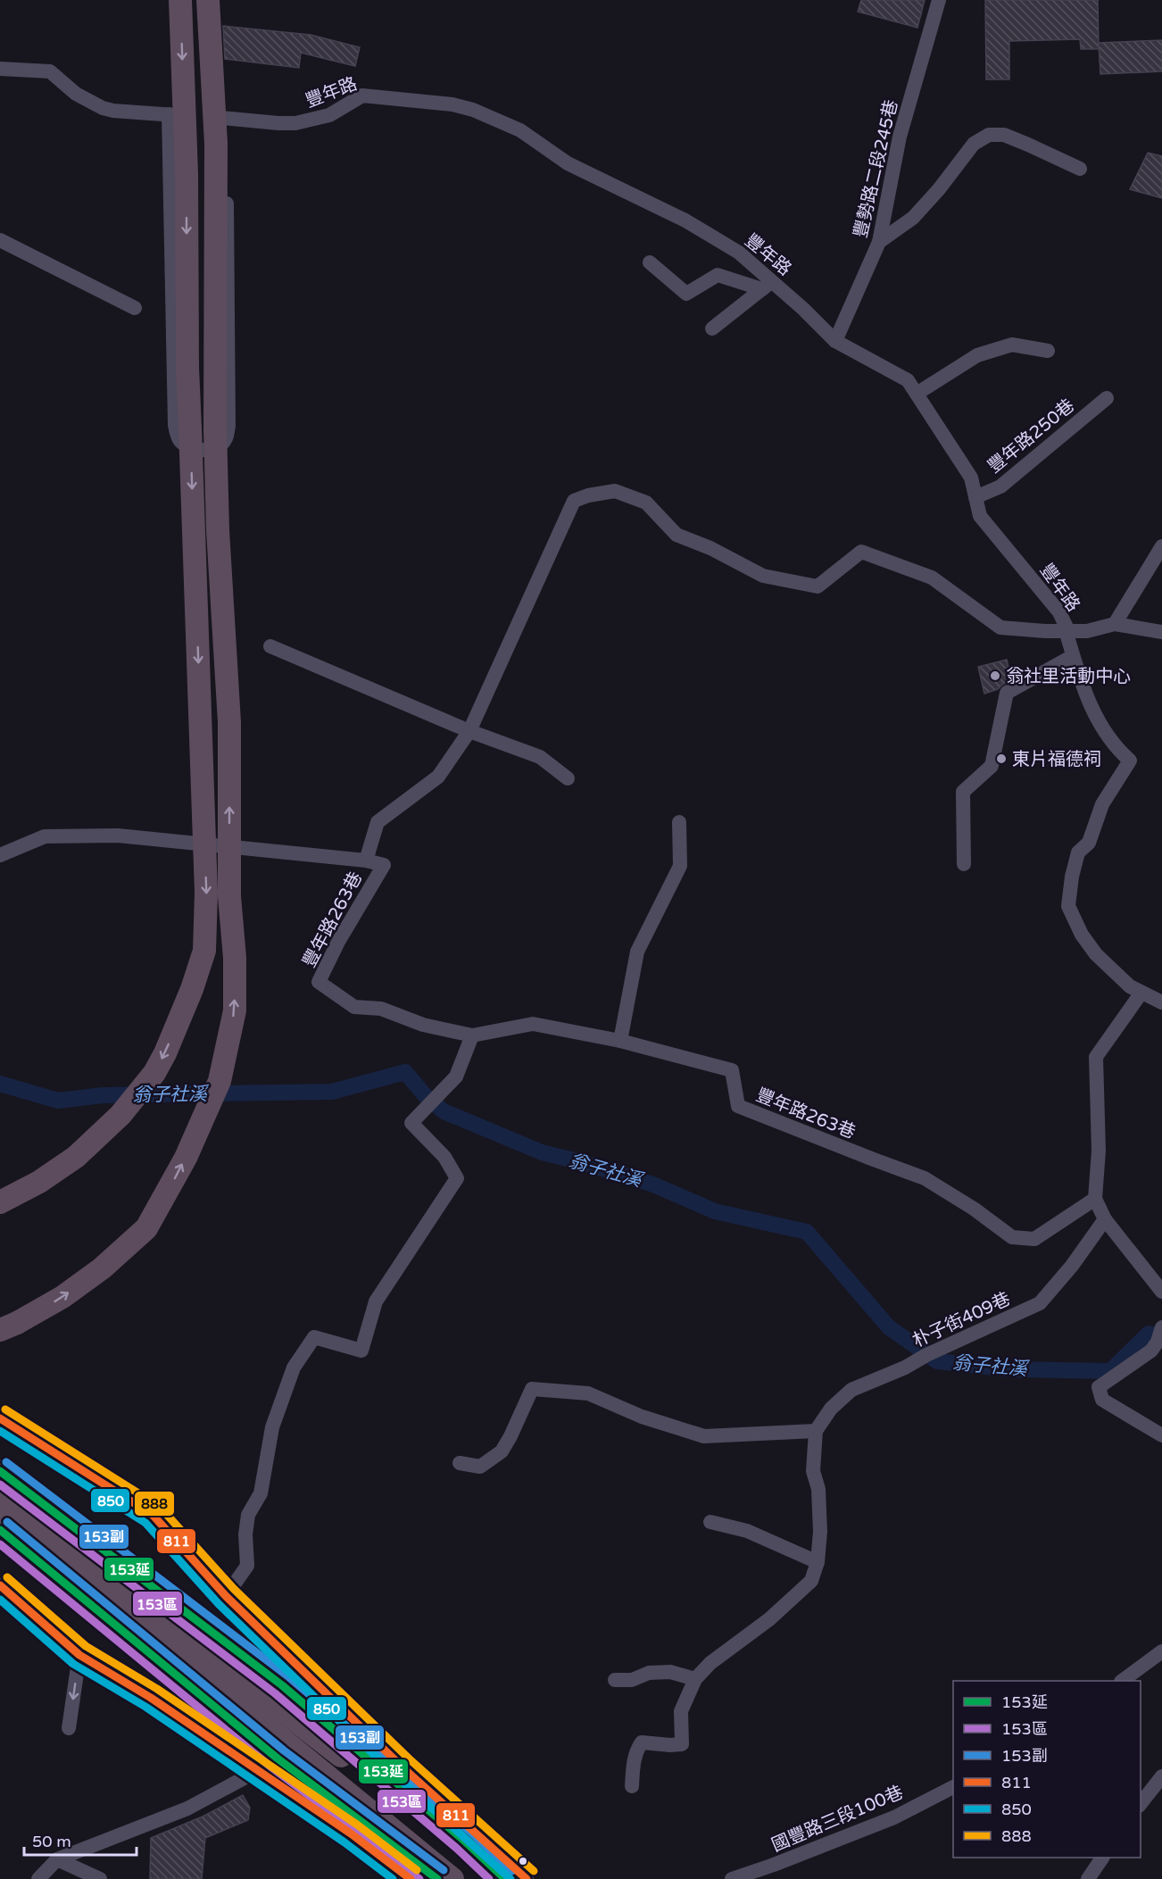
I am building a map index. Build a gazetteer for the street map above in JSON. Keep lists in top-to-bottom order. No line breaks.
{"streets":{"street":["豐年路","豐勢路二段245巷","豐年路250巷","豐年路263巷","朴子街409巷","國豐路三段100巷"]},"crossings":[["豐年路","豐勢路二段245巷"],["豐年路","豐年路250巷"],["豐年路","豐年路263巷"]],"water":["翁子社溪"],"places":["翁社里活動中心","東片福德祠"],"lines":["transit line 888","transit line 811","transit line 850","transit line 153副","transit line 153延","transit line 153區"],"legend":["153延","153區","153副","811","850","888"],"scale_bar":"50 m"}
